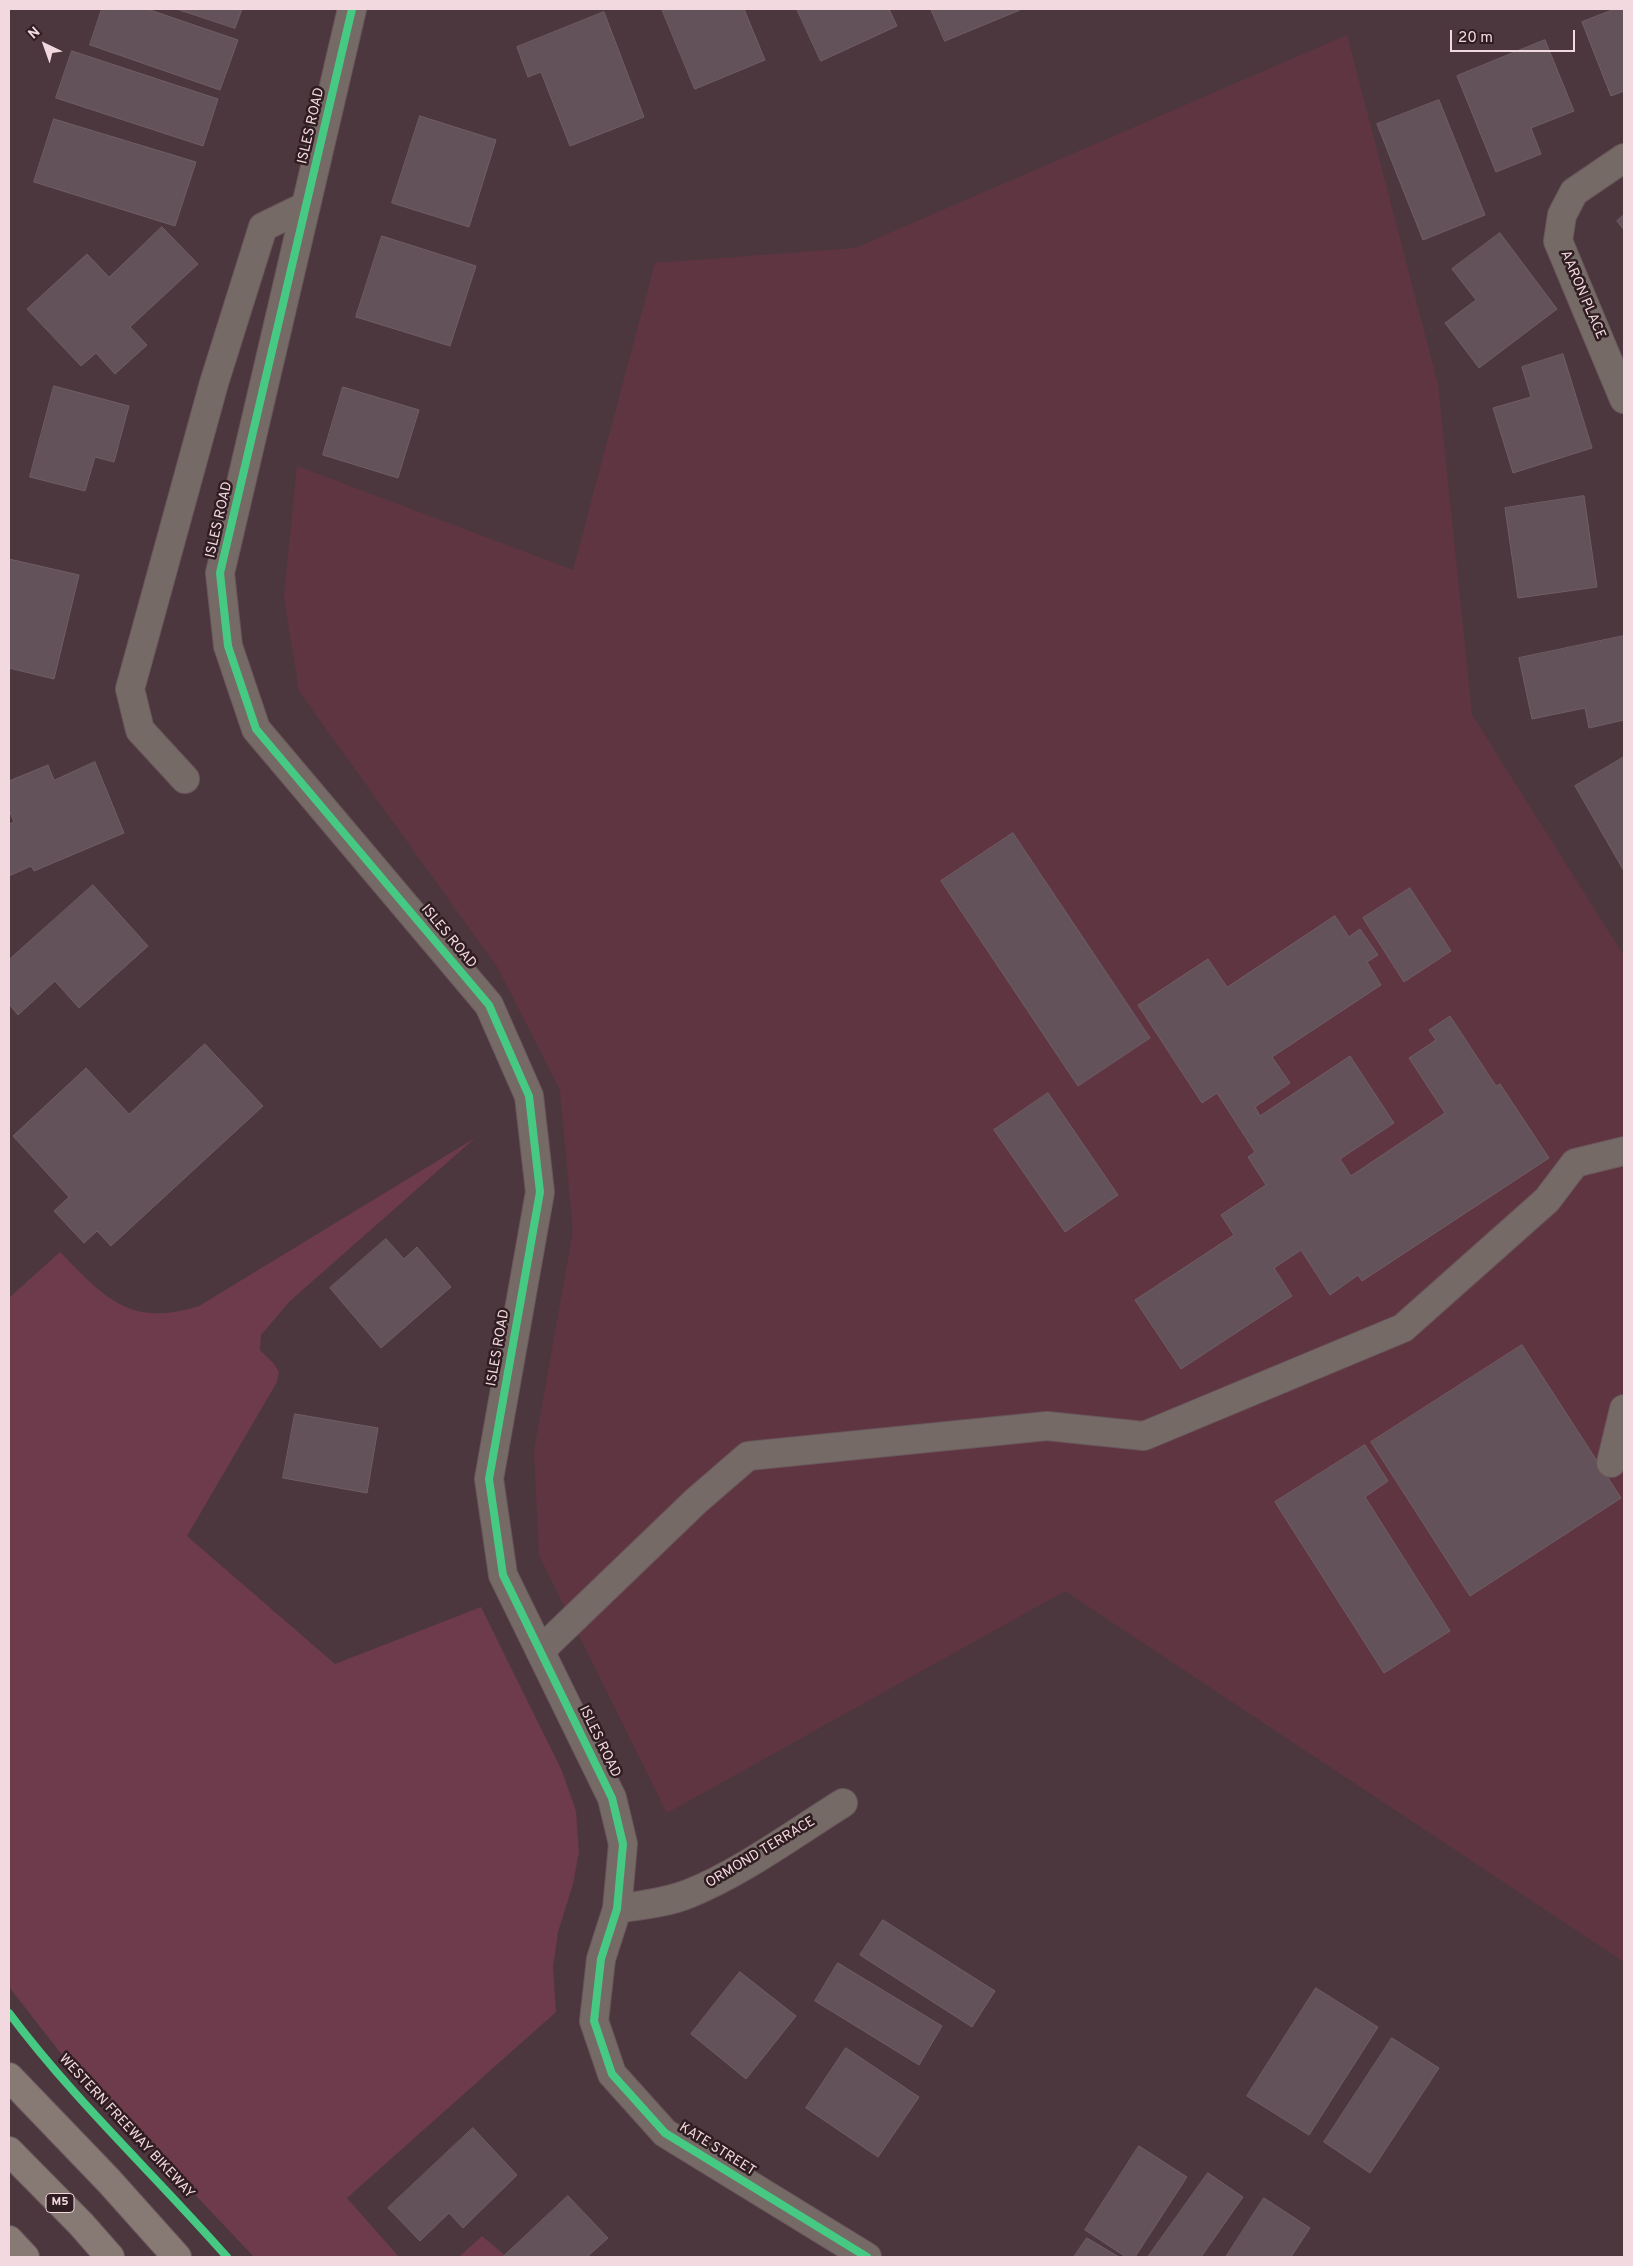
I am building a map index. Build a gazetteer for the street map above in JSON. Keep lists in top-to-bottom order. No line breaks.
{"streets":{"highway":["M5"],"street":["ISLES ROAD","AARON PLACE","ORMOND TERRACE","KATE STREET"],"cycle path":["WESTERN FREEWAY BIKEWAY"]},"crossings":[["ISLES ROAD","ORMOND TERRACE"],["ISLES ROAD","KATE STREET"],["ORMOND TERRACE","KATE STREET"]],"scale_bar":"20 m","north":"top left"}
